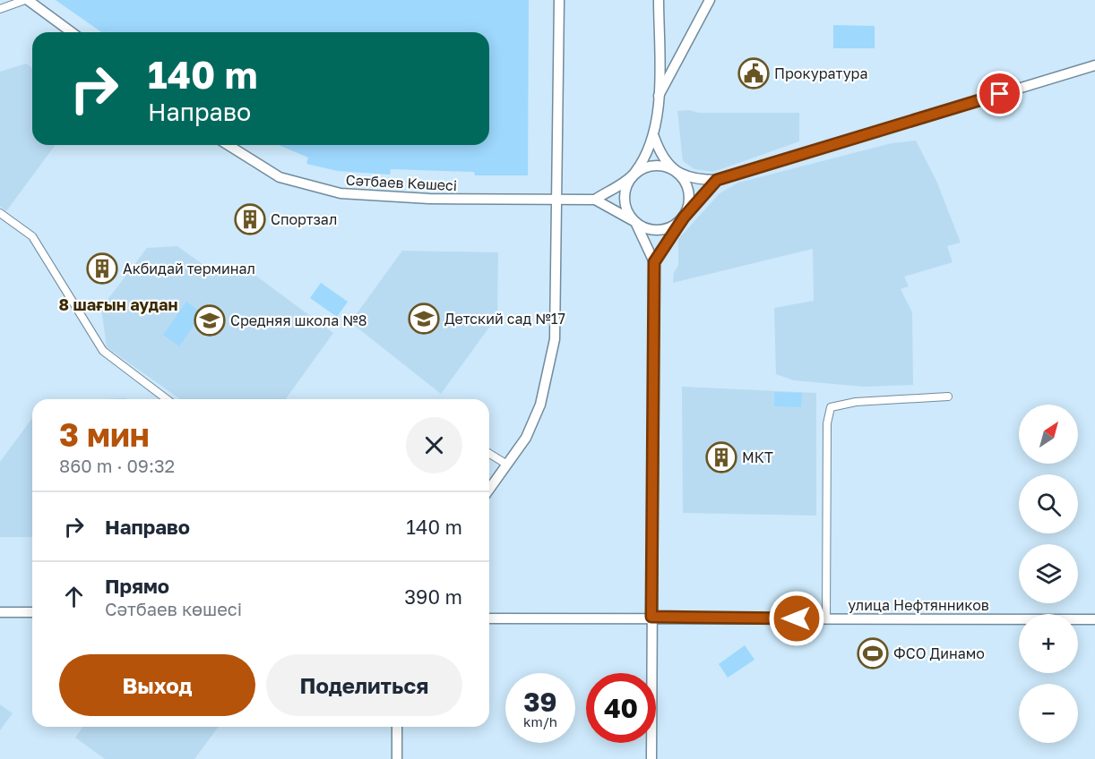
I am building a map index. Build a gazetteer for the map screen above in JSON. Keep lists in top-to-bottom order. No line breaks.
{"streets":{"main road":["Сәтбаев Көшесі","улица Нефтянников"]},"districts":["8 шағын аудан"],"places":{"public building":["Прокуратура"],"building":["Спортзал","Акбидай терминал","МКТ"],"school or university":["Детский сад №17","Средняя школа №8"],"sports":["ФСО Динамо"]},"north":"top right","page":{"turn":["140 m","Направо"],"heading":["3 мин","860 m · 09:32"],"map_buttons":["+","−"],"list":[{"name":"Направо","value":"140 m"},{"name":"Прямо","note":"Сәтбаев көшесі","value":"390 m"}],"buttons":["Выход","Поделиться"],"speed":"39 km/h","limit":"40"}}
